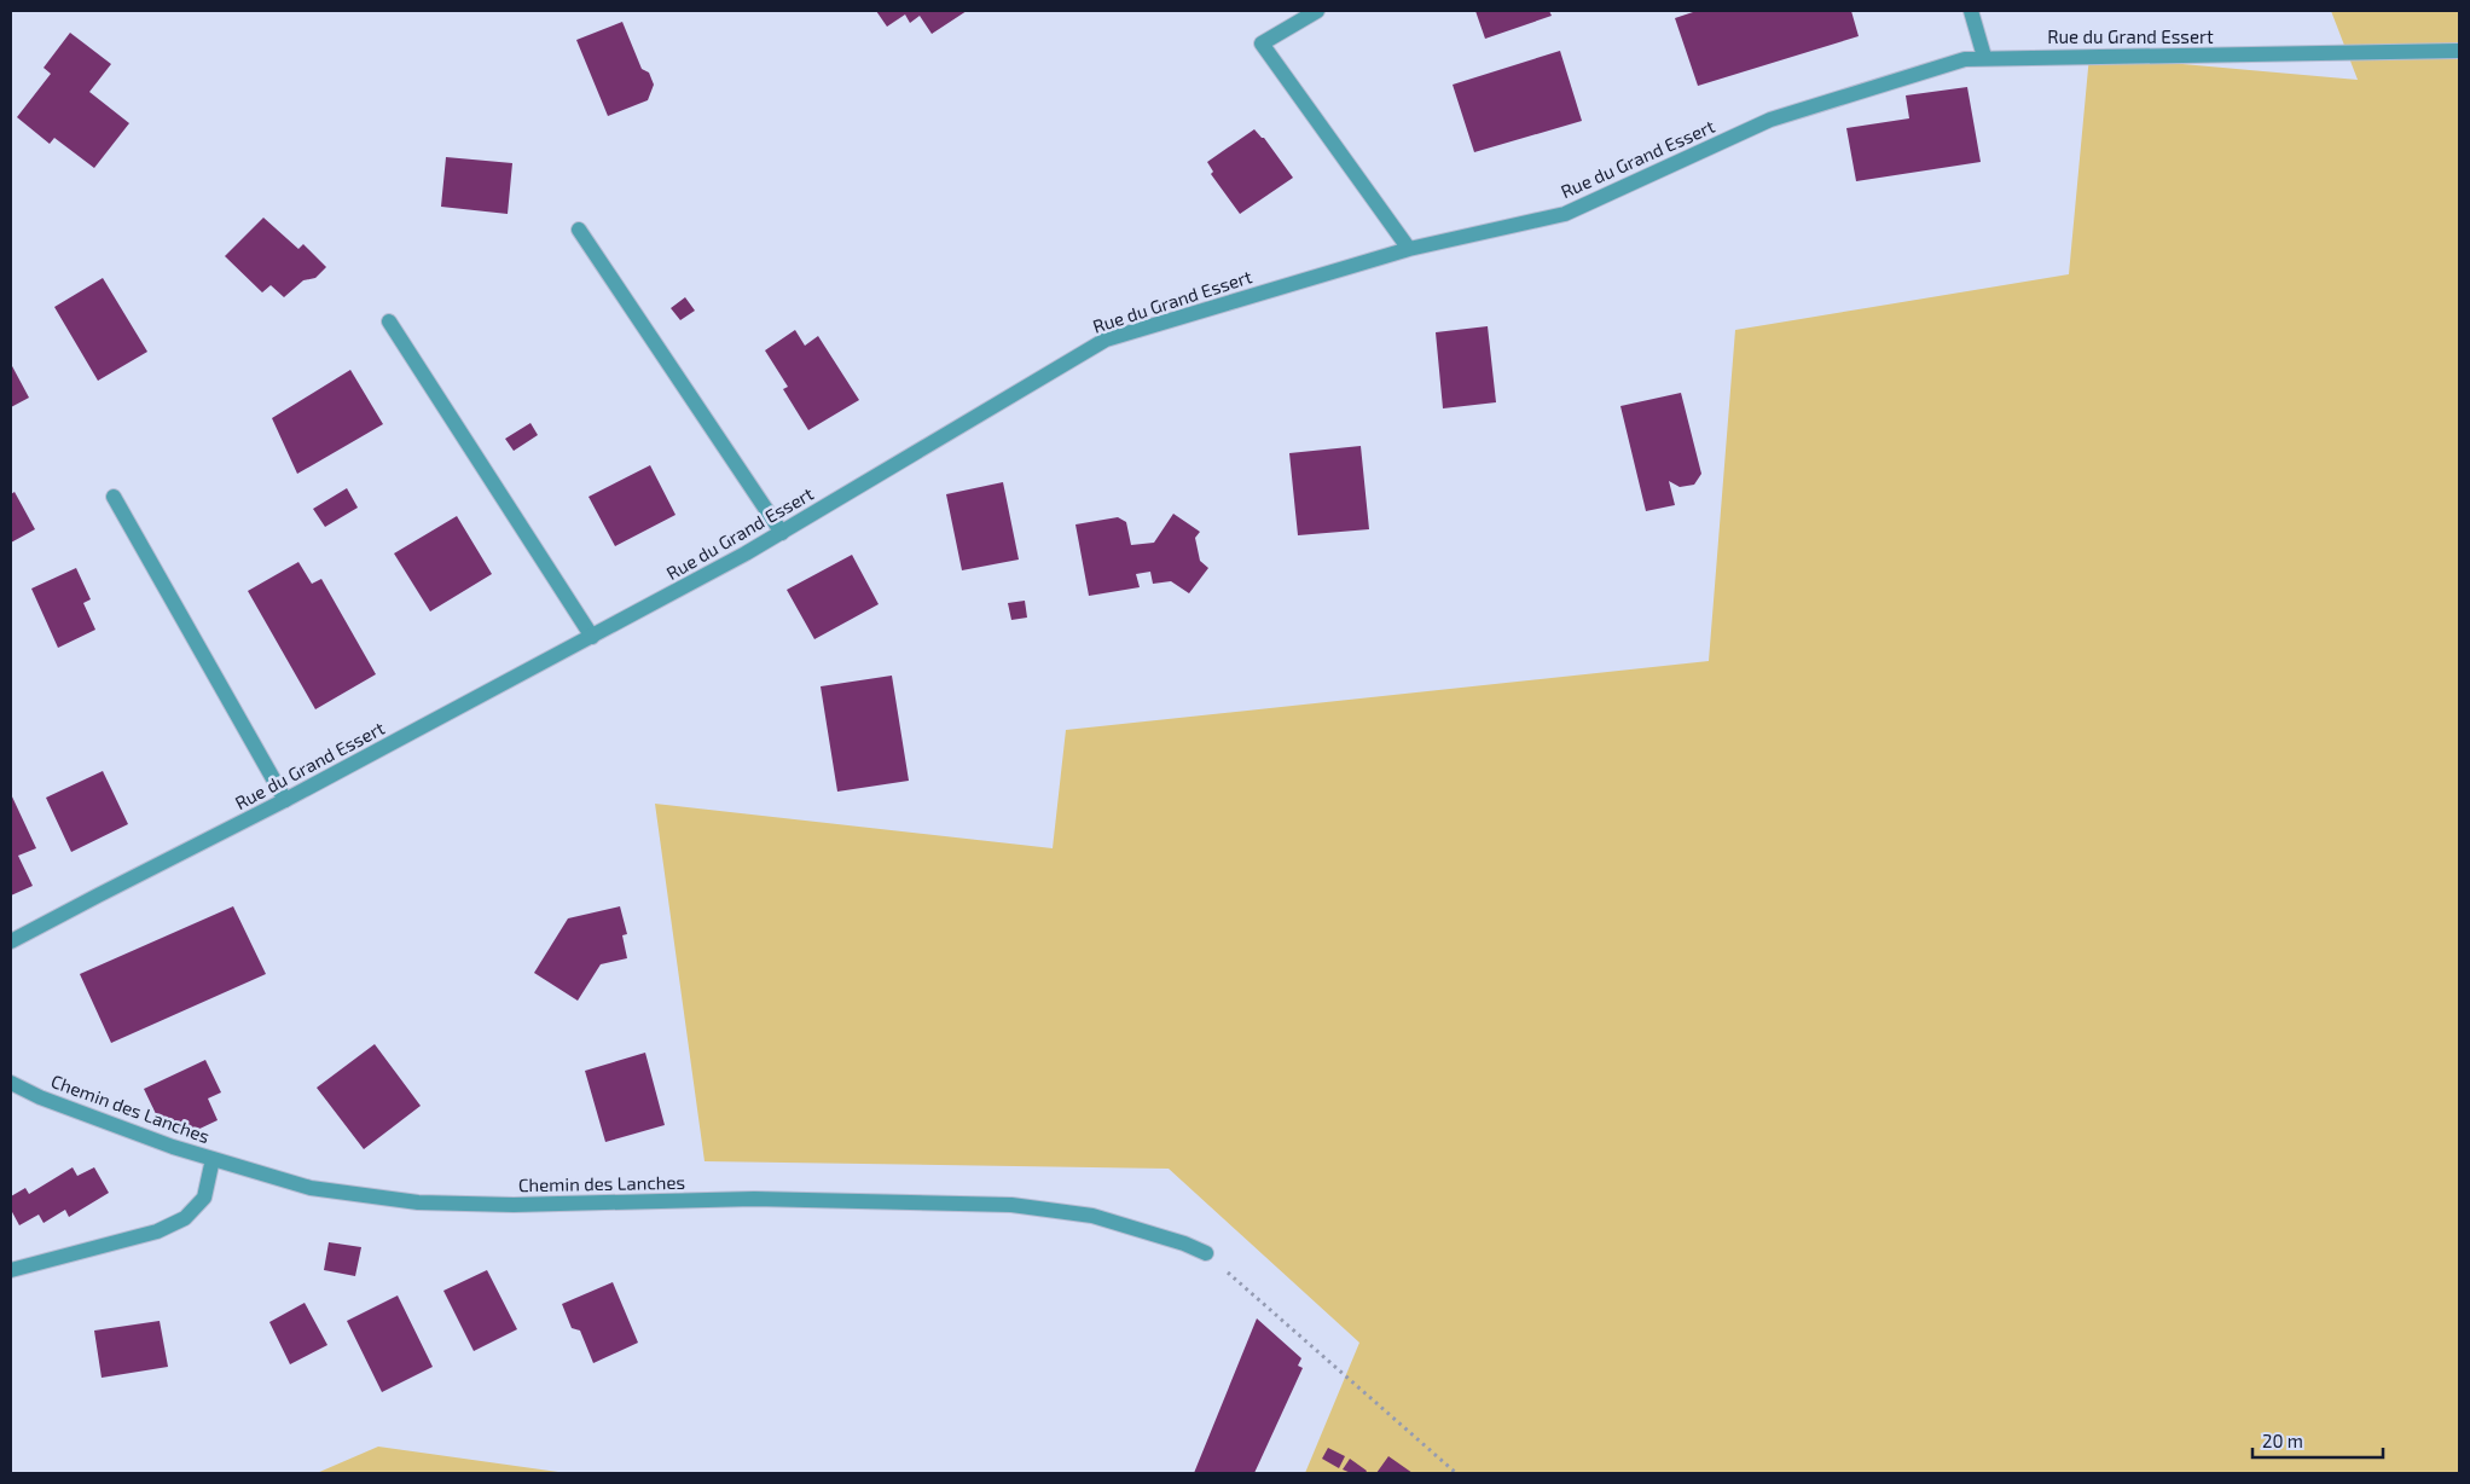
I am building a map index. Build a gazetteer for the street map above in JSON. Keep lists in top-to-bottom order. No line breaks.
{"streets":{"street":["Rue du Grand Essert","Chemin des Lanches"]},"scale_bar":"20 m"}
